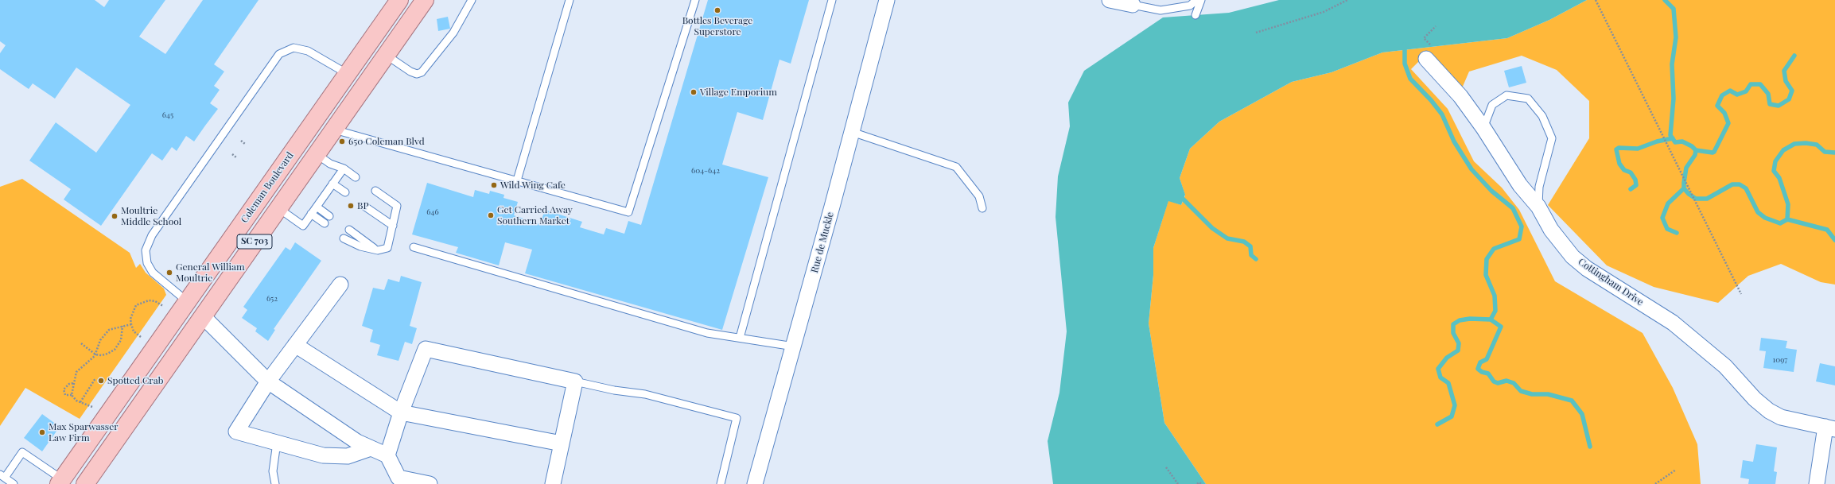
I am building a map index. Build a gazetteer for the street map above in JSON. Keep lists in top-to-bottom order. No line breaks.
{"streets":{"main road":["Coleman Boulevard","SC 703"],"street":["Rue de Muckle","Cottingham Drive"]},"places":["Bottles Beverage Superstore","Village Emporium","650 Coleman Blvd","Wild Wing Cafe","BP","Get Carried Away Southern Market","Moultrie Middle School","General William Moultrie","Spotted Crab","Max Sparwasser Law Firm"],"house_numbers":["645","604-642","646","652","1097"]}
